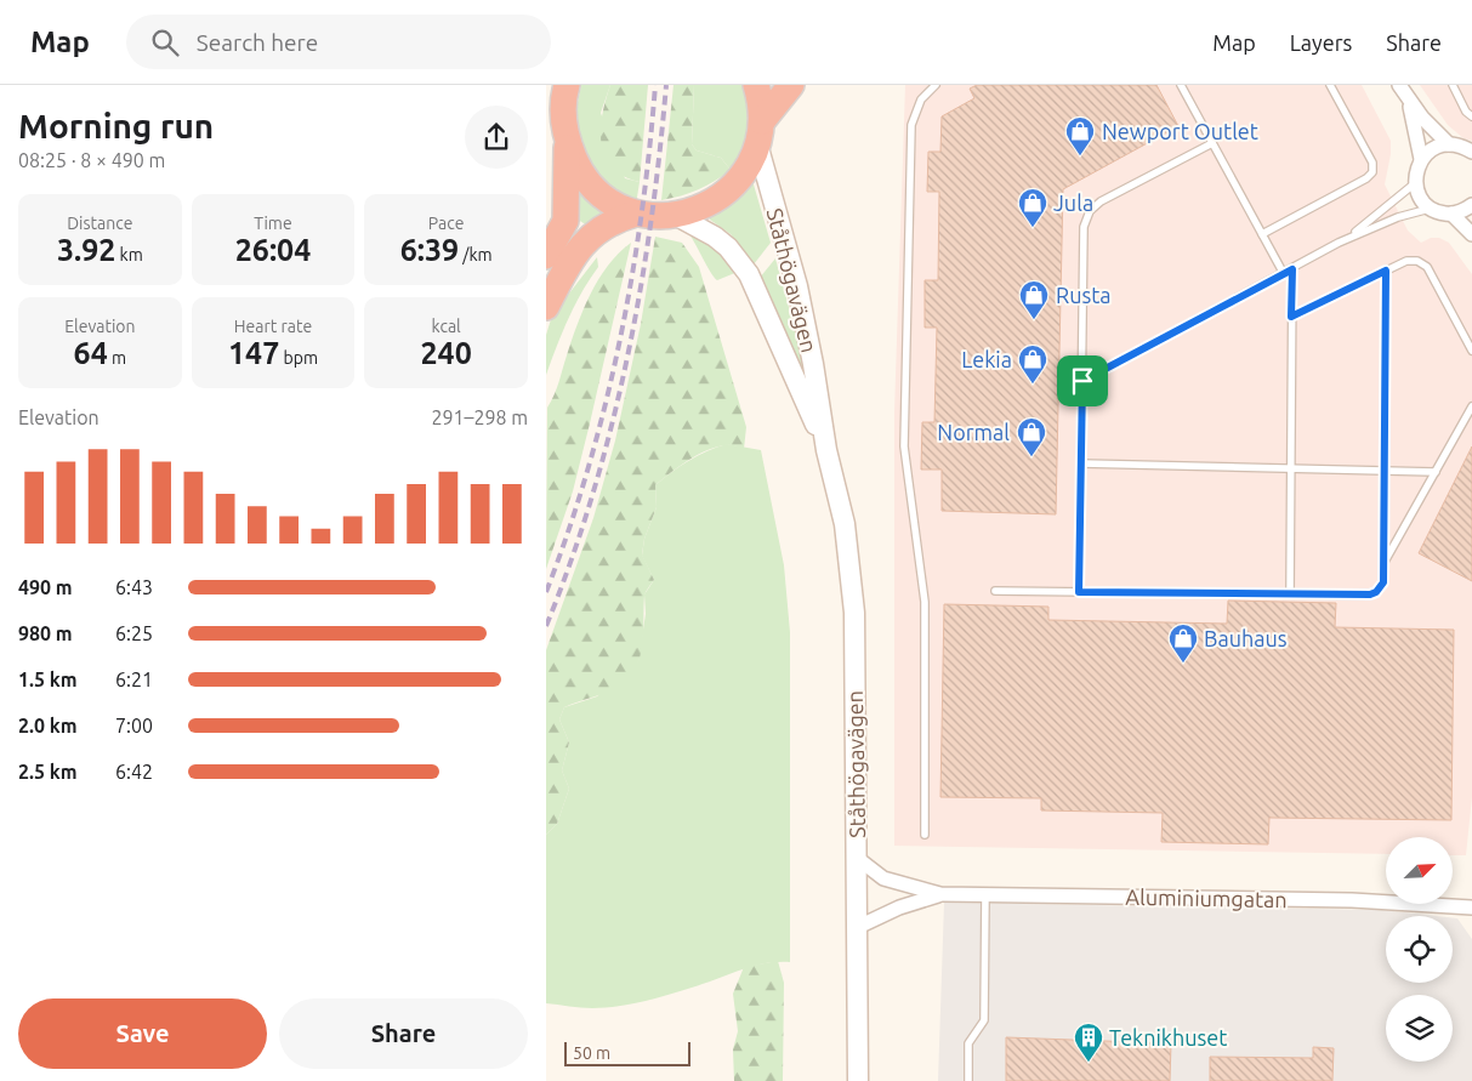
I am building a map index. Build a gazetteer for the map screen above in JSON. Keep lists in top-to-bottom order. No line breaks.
{"streets":{"main road":["Ståthögavägen"],"street":["Aluminiumgatan"]},"crossings":[["Ståthögavägen","Aluminiumgatan"]],"places":{"shop":["Newport Outlet","Jula","Rusta","Lekia","Normal","Bauhaus"],"building":["Teknikhuset"]},"scale_bar":"50 m","north":"top right","page":{"header":"Map","search":"Search here","nav":["Map","Layers","Share"],"heading":["Morning run","08:25 · 8 × 490 m"],"stats":[["Distance","3.92 km"],["Time","26:04"],["Pace","6:39 /km"],["Elevation","64 m"],["Heart rate","147 bpm"],["kcal","240"]],"chart":["Elevation","291–298 m"],"list":[{"name":"490 m","note":"6:43"},{"name":"980 m","note":"6:25"},{"name":"1.5 km","note":"6:21"},{"name":"2.0 km","note":"7:00"},{"name":"2.5 km","note":"6:42"}],"buttons":["Save","Share"],"scale":"50 m"}}
